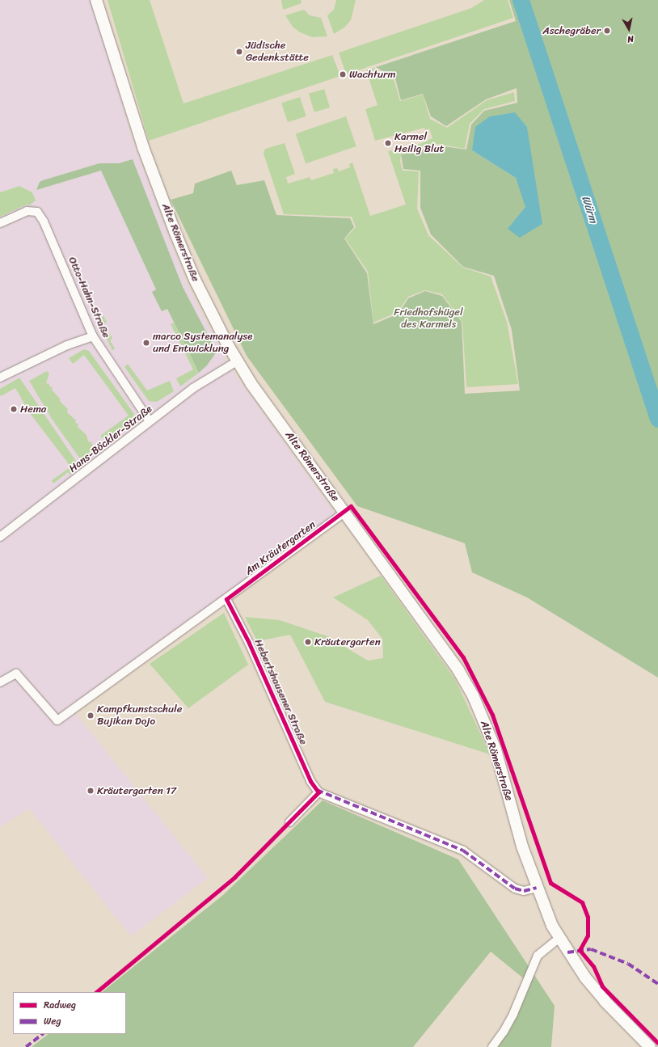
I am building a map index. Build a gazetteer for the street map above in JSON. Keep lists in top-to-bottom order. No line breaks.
{"streets":{"main road":["Alte Römerstraße"],"street":["Otto-Hahn-Straße","Hans-Böckler-Straße","Am Kräutergarten","Hebertshausener Straße"]},"crossings":[["Alte Römerstraße","Hans-Böckler-Straße"],["Alte Römerstraße","Am Kräutergarten"],["Otto-Hahn-Straße","Hans-Böckler-Straße"],["Am Kräutergarten","Hebertshausener Straße"]],"water":["Würm"],"parks":["Friedhofshügel des Karmels"],"places":["Aschegräber","Jüdische Gedenkstätte","Wachturm","Karmel Heilig Blut","marco Systemanalyse und Entwicklung","Hema","Kräutergarten","Kampfkunstschule Bujikan Dojo","Kräutergarten 17"],"legend":["Radweg","Weg"],"north":"bottom"}
